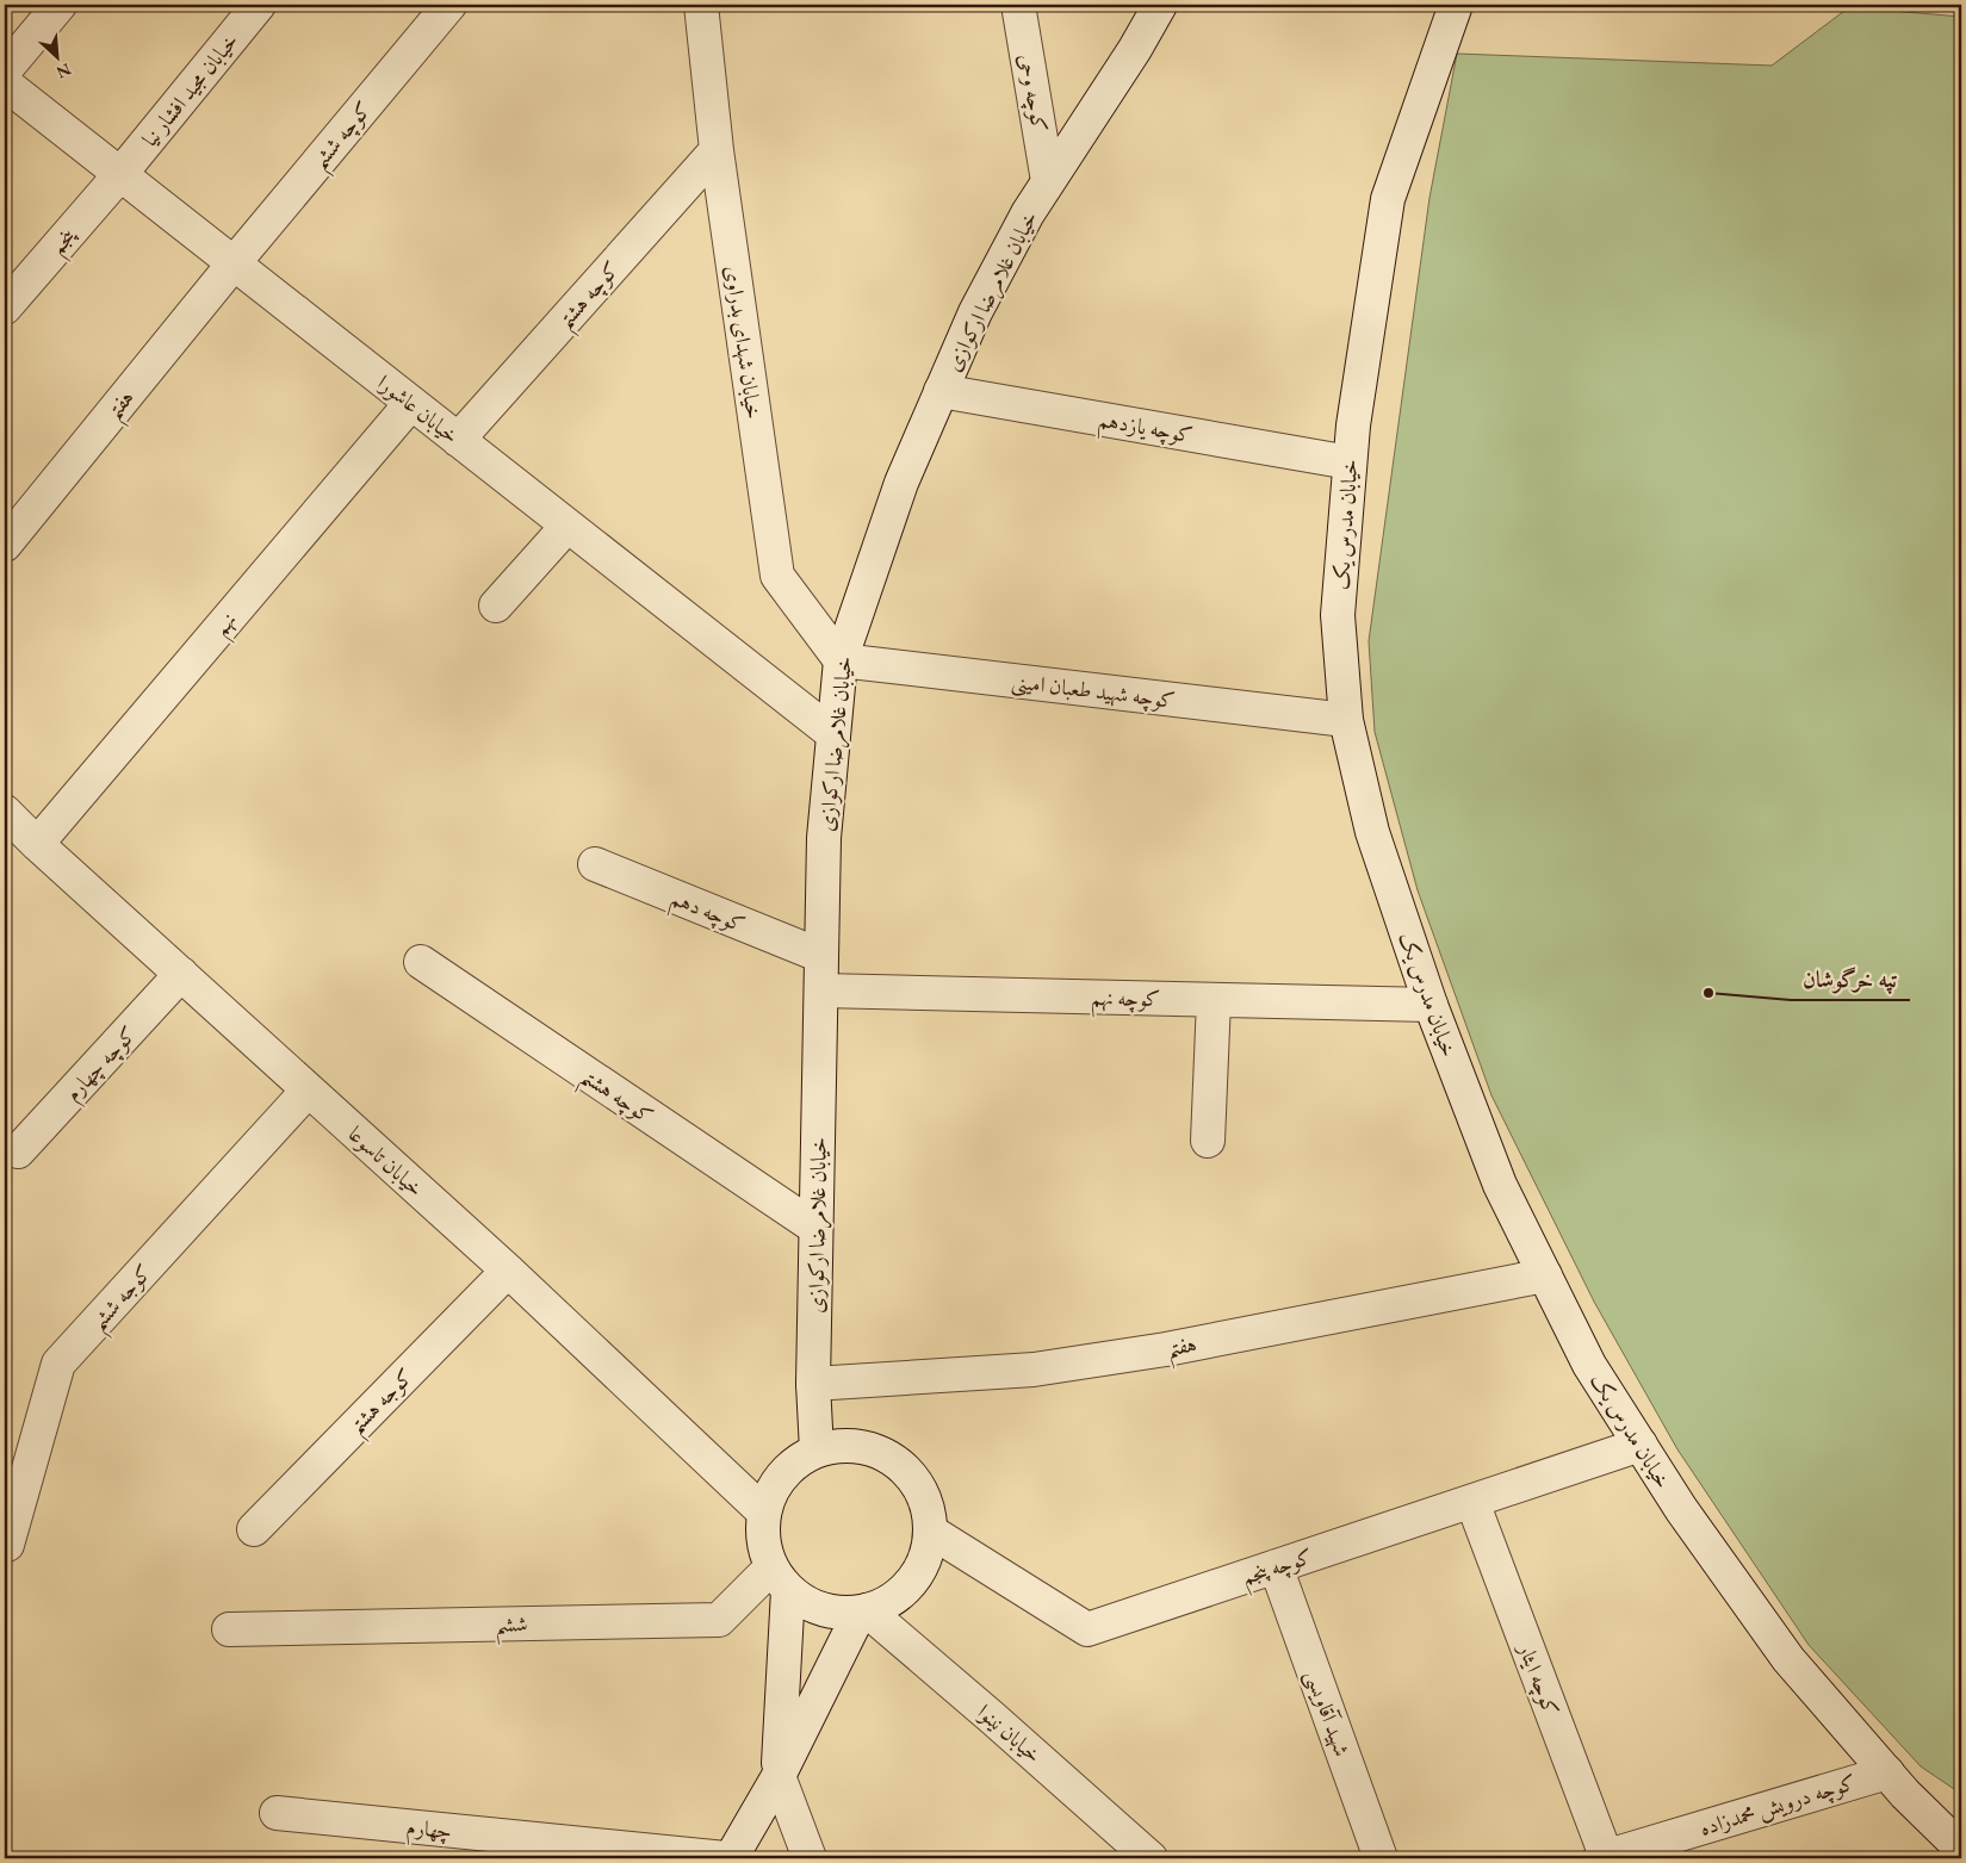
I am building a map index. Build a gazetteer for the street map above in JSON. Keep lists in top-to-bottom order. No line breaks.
{"streets":{"street":["خیابان مجید افشار نیا","کوچه وحی","کوچه ششم","پنجم","خیابان غلامرضا ارکوازی","کوچه هشتم","خیابان شهدای بدراوی","هفتم","خیابان عاشورا","کوچه یازدهم","خیابان مدرس یک","نهم","کوچه شهید طعبان امینی","کوچه دهم","کوچه نهم","کوچه چهارم","خیابان تاسوعا","کوجه ششم","کوجه هشتم","کوچه پنجم","ششم","کوچه ایثار","شهید آقاویسی","خیابان نینوا","کوچه درویش محمدزاده","چهارم"]},"crossings":[["خیابان مجید افشار نیا","پنجم"],["خیابان مجید افشار نیا","خیابان عاشورا"],["کوچه وحی","خیابان غلامرضا ارکوازی"],["کوچه ششم","هفتم"],["کوچه ششم","خیابان عاشورا"],["پنجم","خیابان عاشورا"],["خیابان غلامرضا ارکوازی","کوچه هشتم"],["خیابان غلامرضا ارکوازی","خیابان شهدای بدراوی"],["خیابان غلامرضا ارکوازی","هفتم"],["خیابان غلامرضا ارکوازی","خیابان عاشورا"],["خیابان غلامرضا ارکوازی","کوچه یازدهم"],["خیابان غلامرضا ارکوازی","کوچه شهید طعبان امینی"],["خیابان غلامرضا ارکوازی","کوچه دهم"],["خیابان غلامرضا ارکوازی","کوچه نهم"],["خیابان غلامرضا ارکوازی","خیابان تاسوعا"],["خیابان غلامرضا ارکوازی","کوچه پنجم"],["خیابان غلامرضا ارکوازی","ششم"],["خیابان غلامرضا ارکوازی","خیابان نینوا"],["کوچه هشتم","خیابان شهدای بدراوی"],["کوچه هشتم","خیابان عاشورا"],["خیابان شهدای بدراوی","کوچه شهید طعبان امینی"],["هفتم","خیابان عاشورا"],["هفتم","خیابان مدرس یک"],["خیابان عاشورا","نهم"],["کوچه یازدهم","خیابان مدرس یک"],["خیابان مدرس یک","کوچه شهید طعبان امینی"],["خیابان مدرس یک","کوچه نهم"],["خیابان مدرس یک","کوچه پنجم"],["خیابان مدرس یک","کوچه درویش محمدزاده"],["نهم","خیابان تاسوعا"],["کوچه چهارم","خیابان تاسوعا"],["خیابان تاسوعا","کوجه ششم"],["خیابان تاسوعا","کوجه هشتم"],["خیابان تاسوعا","کوچه پنجم"],["خیابان تاسوعا","ششم"],["خیابان تاسوعا","خیابان نینوا"],["کوچه پنجم","ششم"],["کوچه پنجم","کوچه ایثار"],["کوچه پنجم","شهید آقاویسی"],["کوچه پنجم","خیابان نینوا"],["ششم","خیابان نینوا"],["کوچه ایثار","کوچه درویش محمدزاده"]],"places":["تپه خرگوشان"],"north":"bottom right"}
